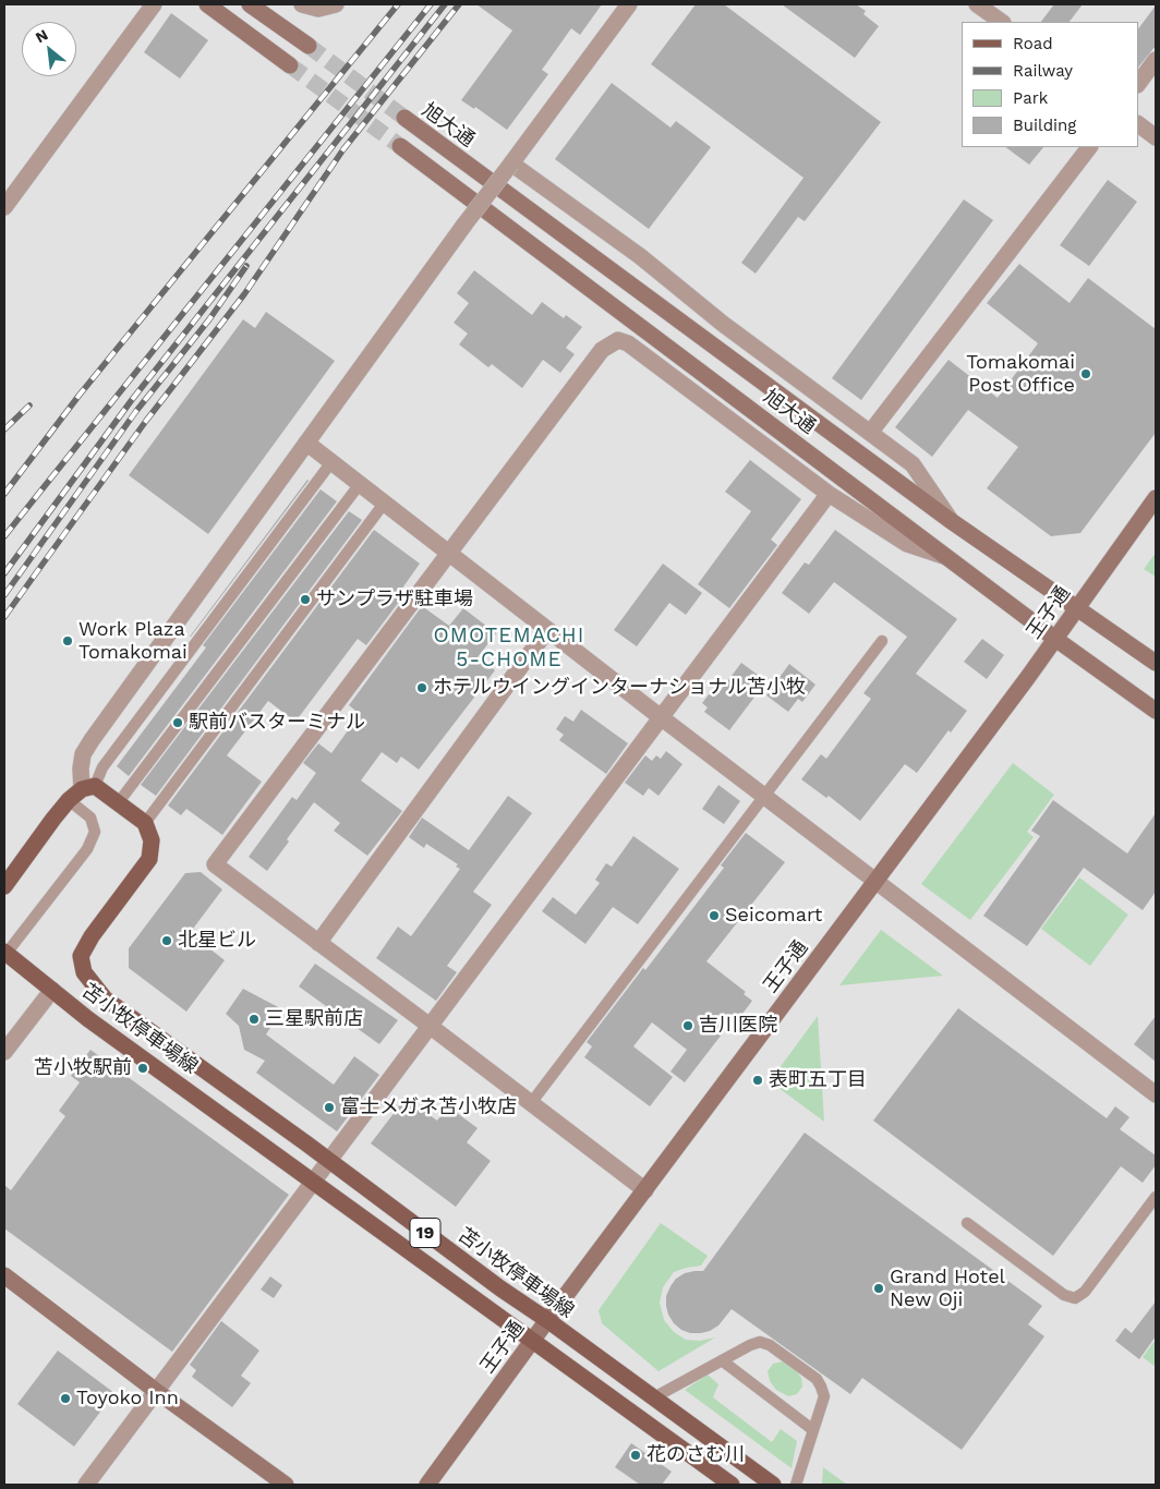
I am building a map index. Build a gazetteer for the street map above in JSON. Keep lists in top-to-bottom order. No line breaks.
{"streets":{"main road":["苫小牧停車場線","19"],"street":["旭大通","王子通"]},"crossings":[["旭大通","王子通"],["王子通","苫小牧停車場線"]],"districts":["OMOTEMACHI 5-CHOME"],"places":["Tomakomai Post Office","サンプラザ駐車場","Work Plaza Tomakomai","ホテルウイングインターナショナル苫小牧","駅前バスターミナル","Seicomart","北星ビル","三星駅前店","吉川医院","苫小牧駅前","表町五丁目","富士メガネ苫小牧店","Grand Hotel New Oji","Toyoko Inn","花のさむ川"],"legend":["Road","Railway","Park","Building"],"north":"top left"}
